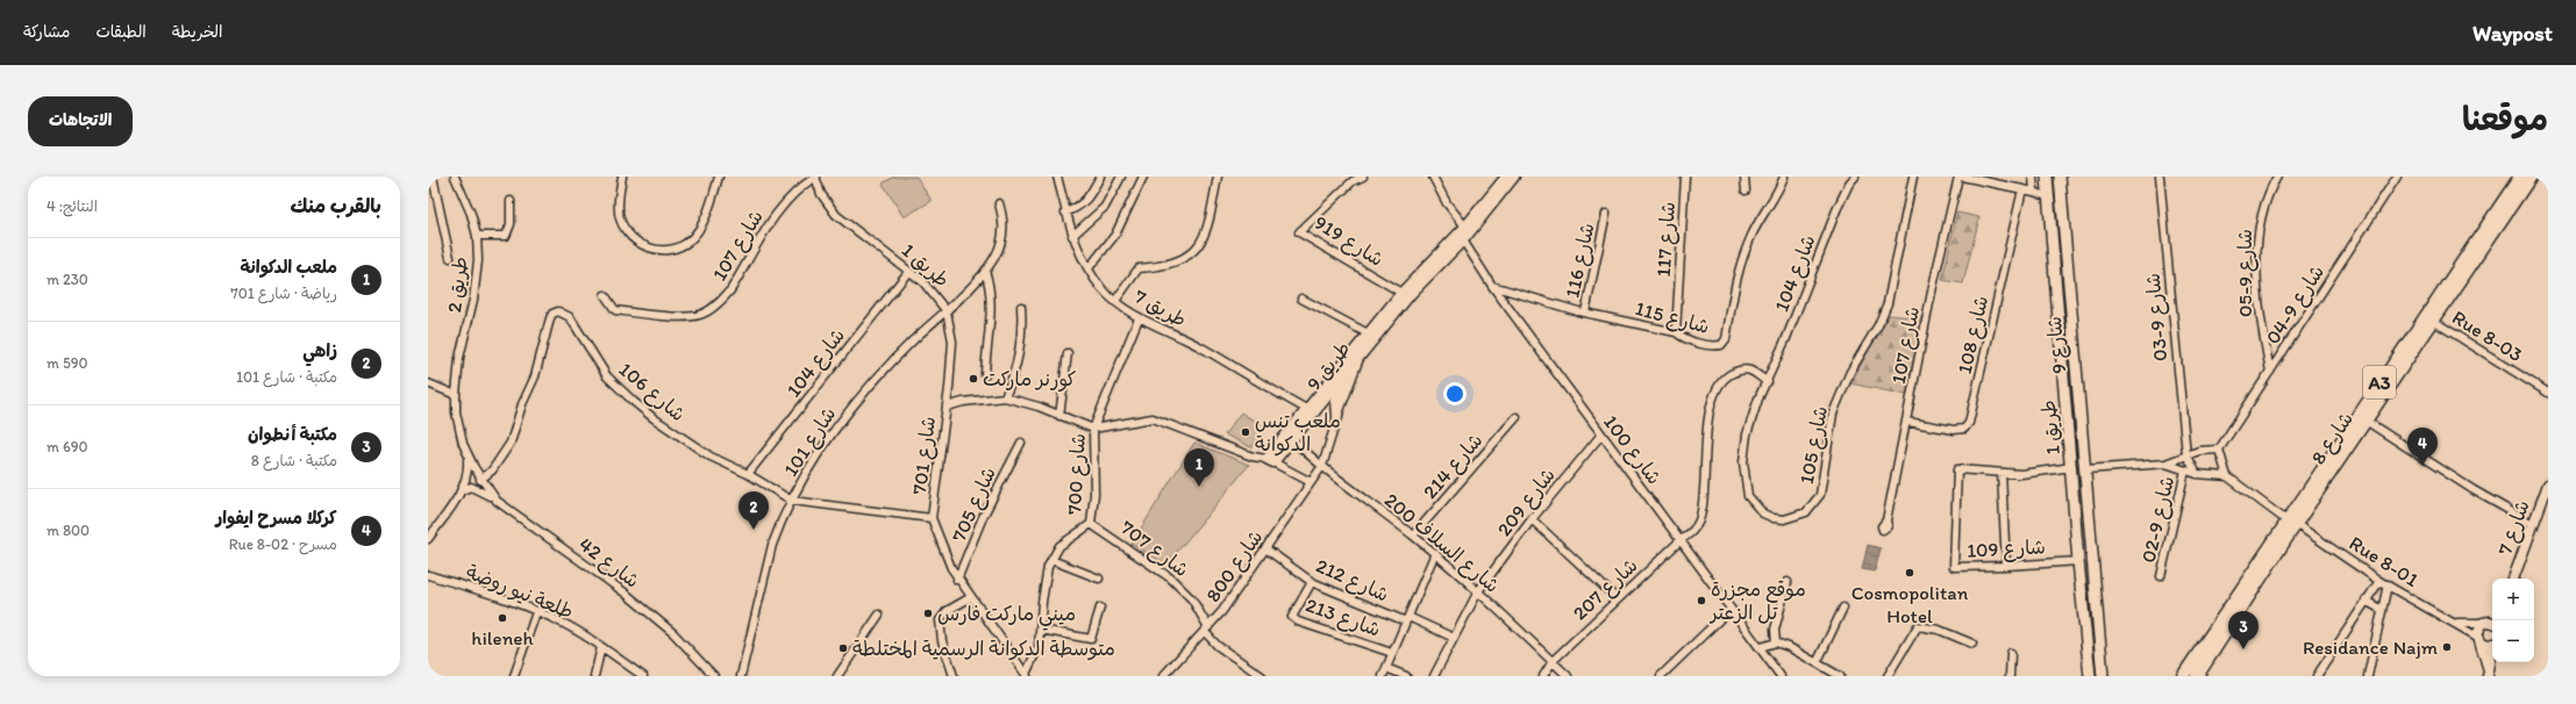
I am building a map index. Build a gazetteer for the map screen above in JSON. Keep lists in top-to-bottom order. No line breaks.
{"streets":{"highway":["A3","شارع 8"],"main road":["طريق 1","شارع 9"],"street":["شارع 117","شارع 919","شارع 107","شارع 116","شارع 104","شارع 9-05","طريق 2","شارع 9-04","7 طريق","شارع 115","شارع 9-03","شارع 108","Rue 8-03","9 طريق","شارع 106","شارع 101","شارع 105","شارع 100","شارع 701","شارع 214","شارع 700","شارع 209","شارع 705","شارع 9-02","شارع 7","200 شارع السلاف","شارع 707","شارع 109","Rue 8-01","شارع 42","800 شارع","شارع 212","شارع 207","طلعة نيو روضة","شارع 213"]},"crossings":[["شارع 117","شارع 115"],["شارع 919","9 طريق"],["شارع 107","طريق 1"],["شارع 107","شارع 108"],["شارع 116","شارع 115"],["طريق 1","شارع 104"],["طريق 1","شارع 101"],["طريق 1","شارع 701"],["طريق 1","شارع 109"],["شارع 104","شارع 106"],["شارع 104","شارع 105"],["شارع 104","شارع 207"],["شارع 9-05","شارع 9-04"],["طريق 2","شارع 106"],["طريق 2","شارع 42"],["7 طريق","9 طريق"],["7 طريق","شارع 700"],["شارع 115","شارع 100"],["Rue 8-03","شارع 8"],["9 طريق","شارع 100"],["9 طريق","200 شارع السلاف"],["9 طريق","800 شارع"],["A3","شارع 8"],["شارع 106","شارع 101"],["شارع 106","شارع 42"],["شارع 8","Rue 8-01"],["شارع 105","شارع 207"],["شارع 100","شارع 209"],["شارع 100","شارع 207"],["شارع 701","شارع 700"],["شارع 701","شارع 705"],["شارع 214","200 شارع السلاف"],["شارع 700","شارع 707"],["شارع 209","200 شارع السلاف"],["شارع 209","شارع 212"],["200 شارع السلاف","800 شارع"],["200 شارع السلاف","شارع 207"],["شارع 707","800 شارع"],["800 شارع","شارع 212"],["شارع 212","شارع 213"]],"places":["كورنر ماركت","ملعب تنس الدكوانة","Cosmopolitan Hotel","موقع مجزرة تل الزعتر","ميني ماركت فارس","hileneh","Residance Najm","متوسطة الدكوانة الرسمية المختلطة"],"page":{"header":"Waypost","nav":["الخريطة","الطبقات","مشاركة"],"title":"موقعنا","buttons":"الاتجاهات","heading":["بالقرب منك","النتائج: 4"],"list":[{"mark":"1","name":"ملعب الدكوانة","note":"رياضة · شارع 701","value":"230 m"},{"mark":"2","name":"زاهي","note":"مكتبة · شارع 101","value":"590 m"},{"mark":"3","name":"مكتبة أنطوان","note":"مكتبة · شارع 8","value":"690 m"},{"mark":"4","name":"كركلا مسرح ايفوار","note":"مسرح · Rue 8-02","value":"800 m"}],"pins":["4","1","2","3"],"map_buttons":["+","−"]}}
